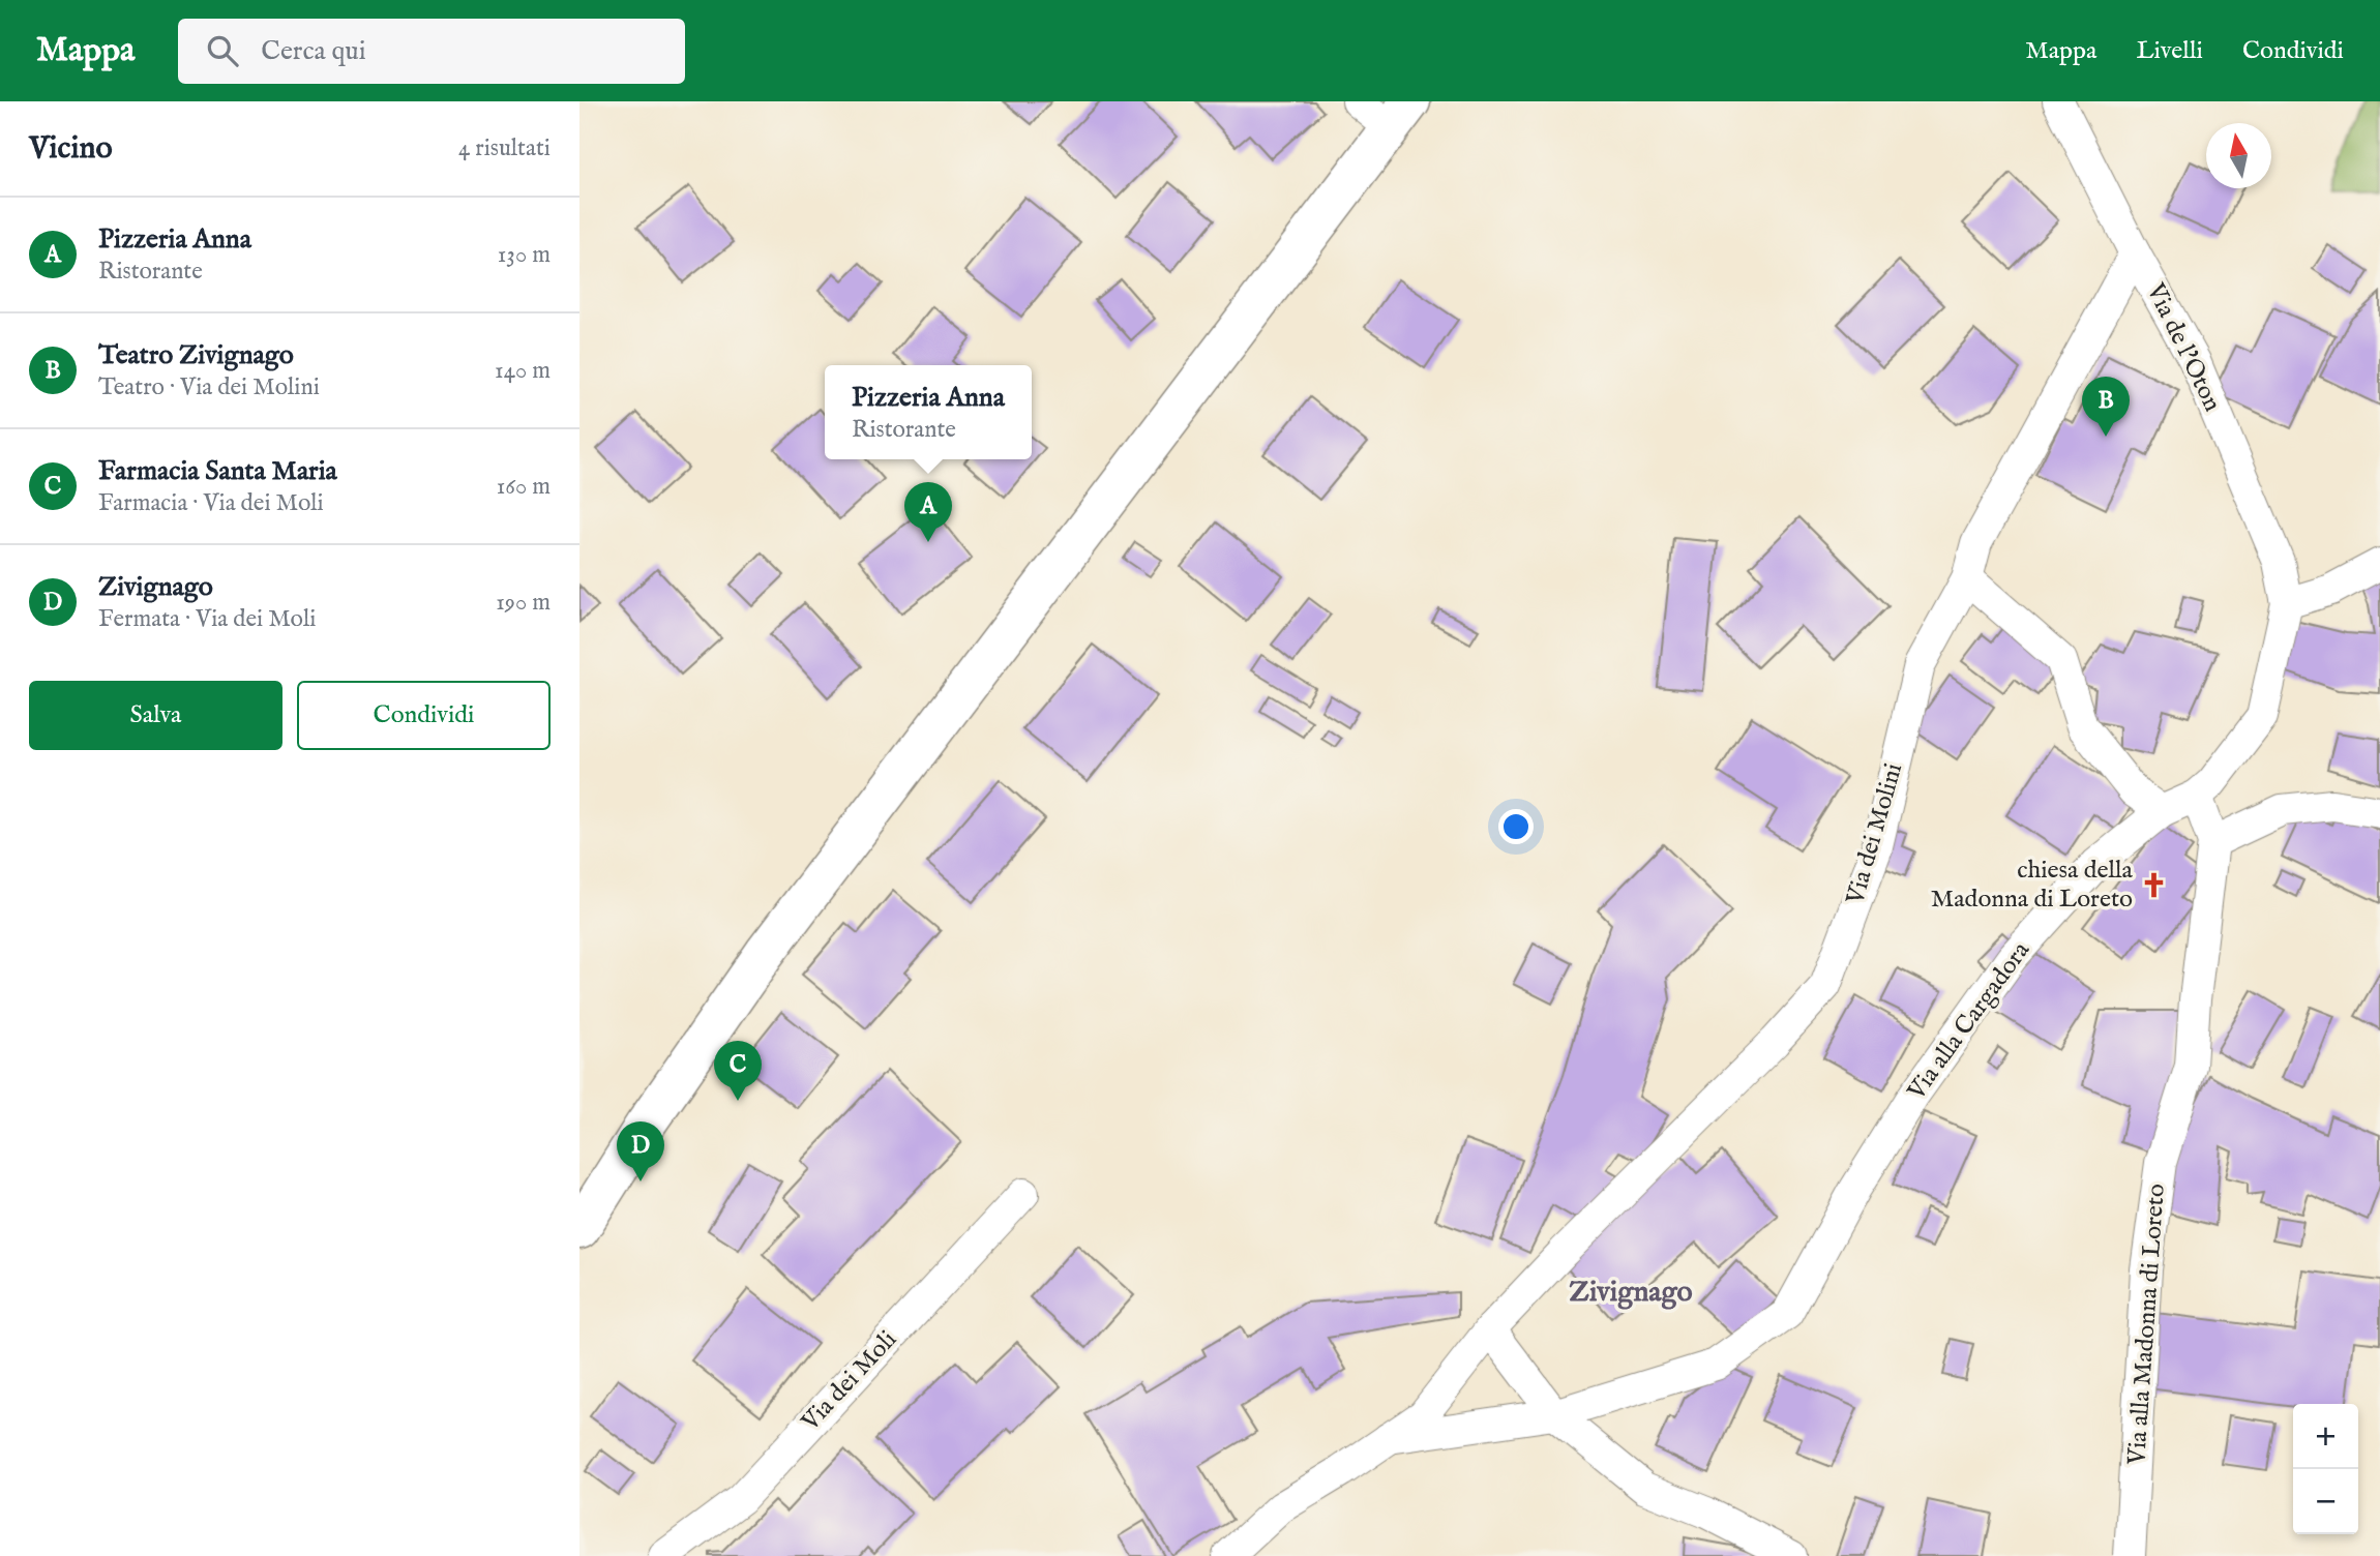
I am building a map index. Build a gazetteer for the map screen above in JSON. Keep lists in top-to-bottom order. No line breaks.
{"streets":{"street":["Via de l'Oton","Via dei Molini","Via alla Cargadora","Via alla Madonna di Loreto","Via dei Moli"]},"crossings":[["Via de l'Oton","Via dei Molini"],["Via de l'Oton","Via alla Cargadora"],["Via dei Molini","Via alla Cargadora"],["Via alla Cargadora","Via alla Madonna di Loreto"]],"districts":["Zivignago"],"places":{"church":["chiesa della Madonna di Loreto"]},"north":"top","page":{"header":"Mappa","search":"Cerca qui","nav":["Mappa","Livelli","Condividi"],"heading":["Vicino","4 risultati"],"list":[{"mark":"A","name":"Pizzeria Anna","note":"Ristorante","value":"130 m"},{"mark":"B","name":"Teatro Zivignago","note":"Teatro · Via dei Molini","value":"140 m"},{"mark":"C","name":"Farmacia Santa Maria","note":"Farmacia · Via dei Moli","value":"160 m"},{"mark":"D","name":"Zivignago","note":"Fermata · Via dei Moli","value":"190 m"}],"popup":["Pizzeria Anna","Ristorante"],"pins":["B","A","C","D"],"buttons":["Salva","Condividi"],"map_buttons":["+","−"]}}
